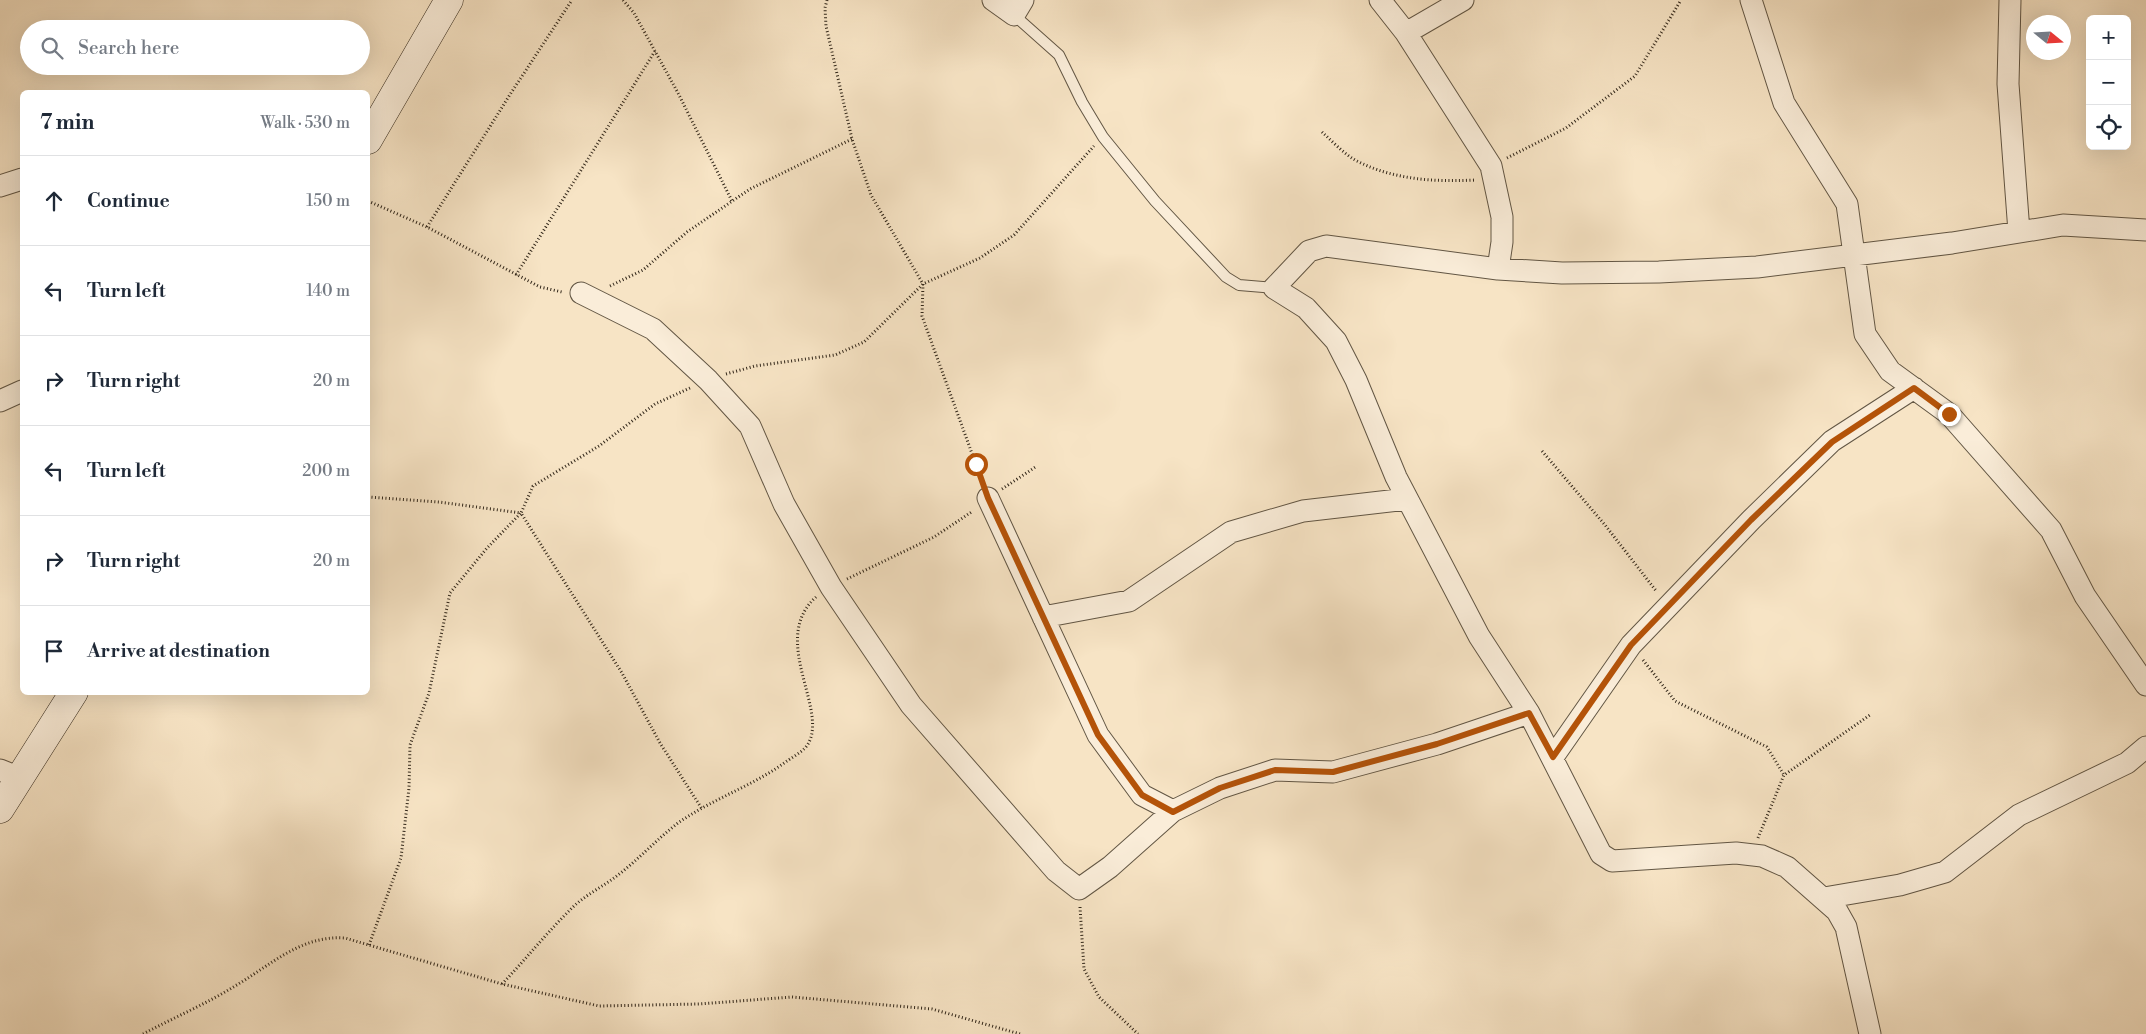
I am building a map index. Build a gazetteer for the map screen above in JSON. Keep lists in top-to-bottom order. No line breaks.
{"north":"right","page":{"map_buttons":["+","−"],"search":"Search here","heading":["7 min","Walk · 530 m"],"list":[["Continue","150 m"],["Turn left","140 m"],["Turn right","20 m"],["Turn left","200 m"],["Turn right","20 m"],"Arrive at destination"]}}
